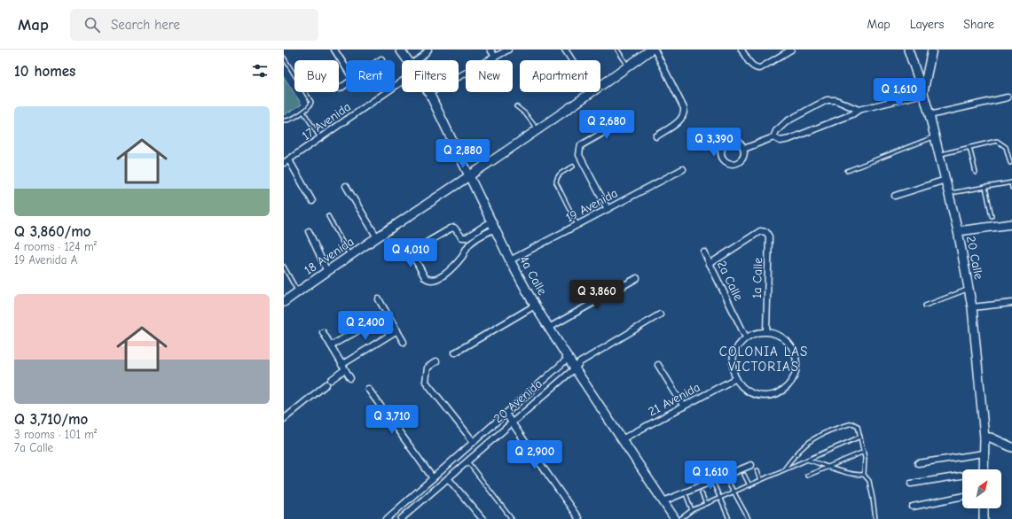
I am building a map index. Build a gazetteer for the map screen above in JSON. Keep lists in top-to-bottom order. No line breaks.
{"streets":{"street":["17 Avenida","19 Avenida","18 Avenida","20 Calle","4a Calle","1a Calle","2a Calle","21 Avenida","20 Avenida"]},"crossings":[["19 Avenida","4a Calle"],["18 Avenida","4a Calle"],["4a Calle","21 Avenida"],["4a Calle","20 Avenida"],["1a Calle","2a Calle"],["1a Calle","21 Avenida"],["2a Calle","21 Avenida"]],"districts":["COLONIA LAS VICTORIAS"],"north":"top right","page":{"header":"Map","search":"Search here","nav":["Map","Layers","Share"],"heading":"10 homes","chip":["Buy","Rent","Filters","New","Apartment"],"price":["Q 1,610","Q 2,680","Q 3,390","Q 2,880","Q 4,010","Q 3,860","Q 2,400","Q 3,710","Q 2,900","Q 1,610"],"list":[{"name":"Q 3,860/mo","note":"4 rooms · 124 m² · 19 Avenida A"},{"name":"Q 3,710/mo","note":"3 rooms · 101 m² · 7a Calle"}]}}
